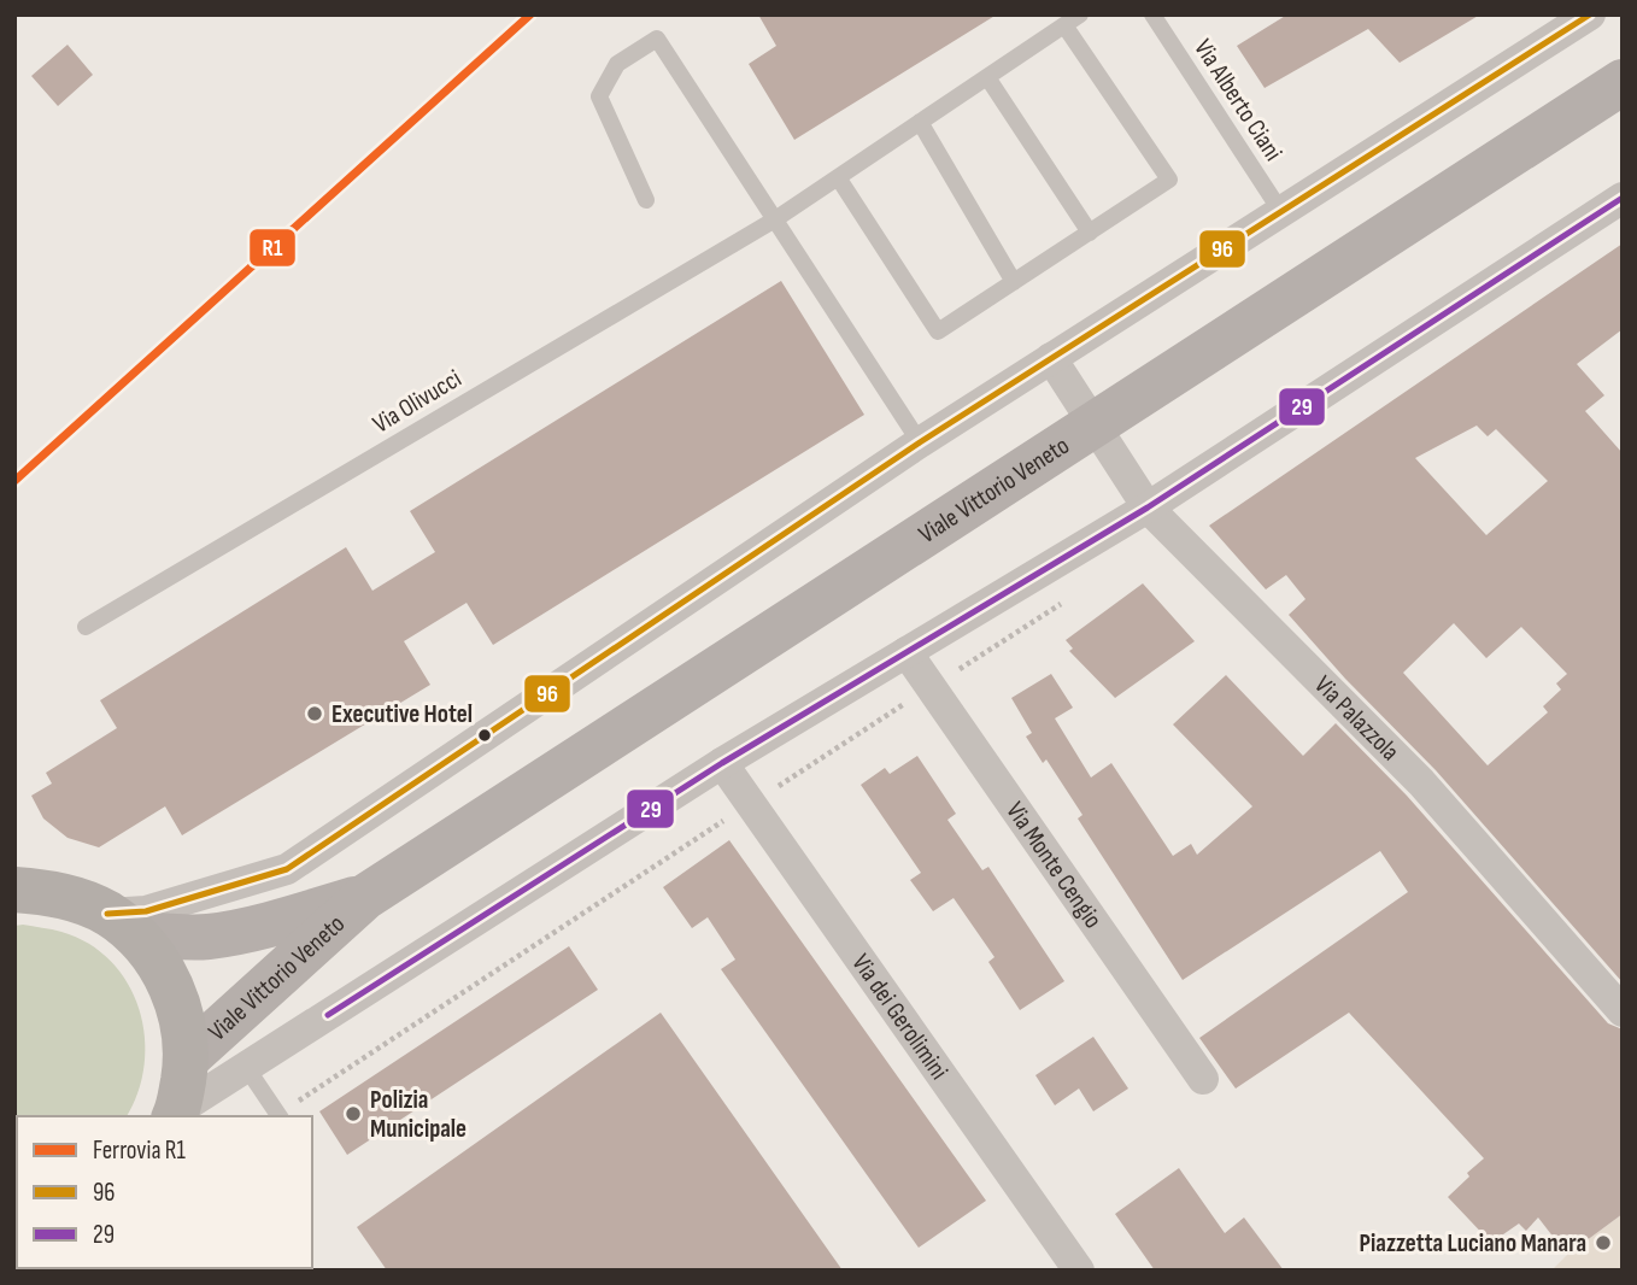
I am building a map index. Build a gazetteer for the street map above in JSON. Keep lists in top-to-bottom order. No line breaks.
{"streets":{"main road":["Viale Vittorio Veneto"],"street":["Via Palazzola","Via Monte Cengio","Via dei Gerolimini"],"lane":["Via Alberto Ciani","Via Olivucci"]},"crossings":[["Viale Vittorio Veneto","Via Palazzola"],["Viale Vittorio Veneto","Via Monte Cengio"],["Viale Vittorio Veneto","Via dei Gerolimini"]],"places":["Executive Hotel","Polizia Municipale","Piazzetta Luciano Manara"],"lines":["rail line R1","transit line 96","transit line 29"],"legend":["Ferrovia R1","96","29"]}
